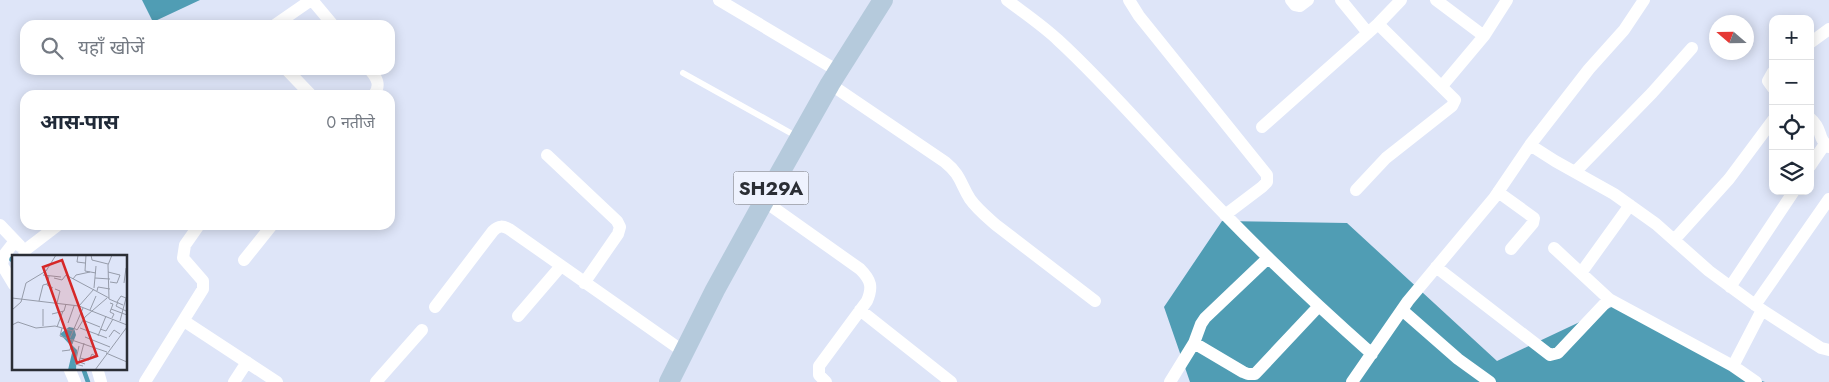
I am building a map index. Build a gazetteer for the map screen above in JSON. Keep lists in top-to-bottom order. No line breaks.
{"streets":{"main road":["SH29A"]},"north":"left","page":{"map_buttons":["+","−"],"search":"यहाँ खोजें","heading":["आस-पास","0 नतीजे"]}}
